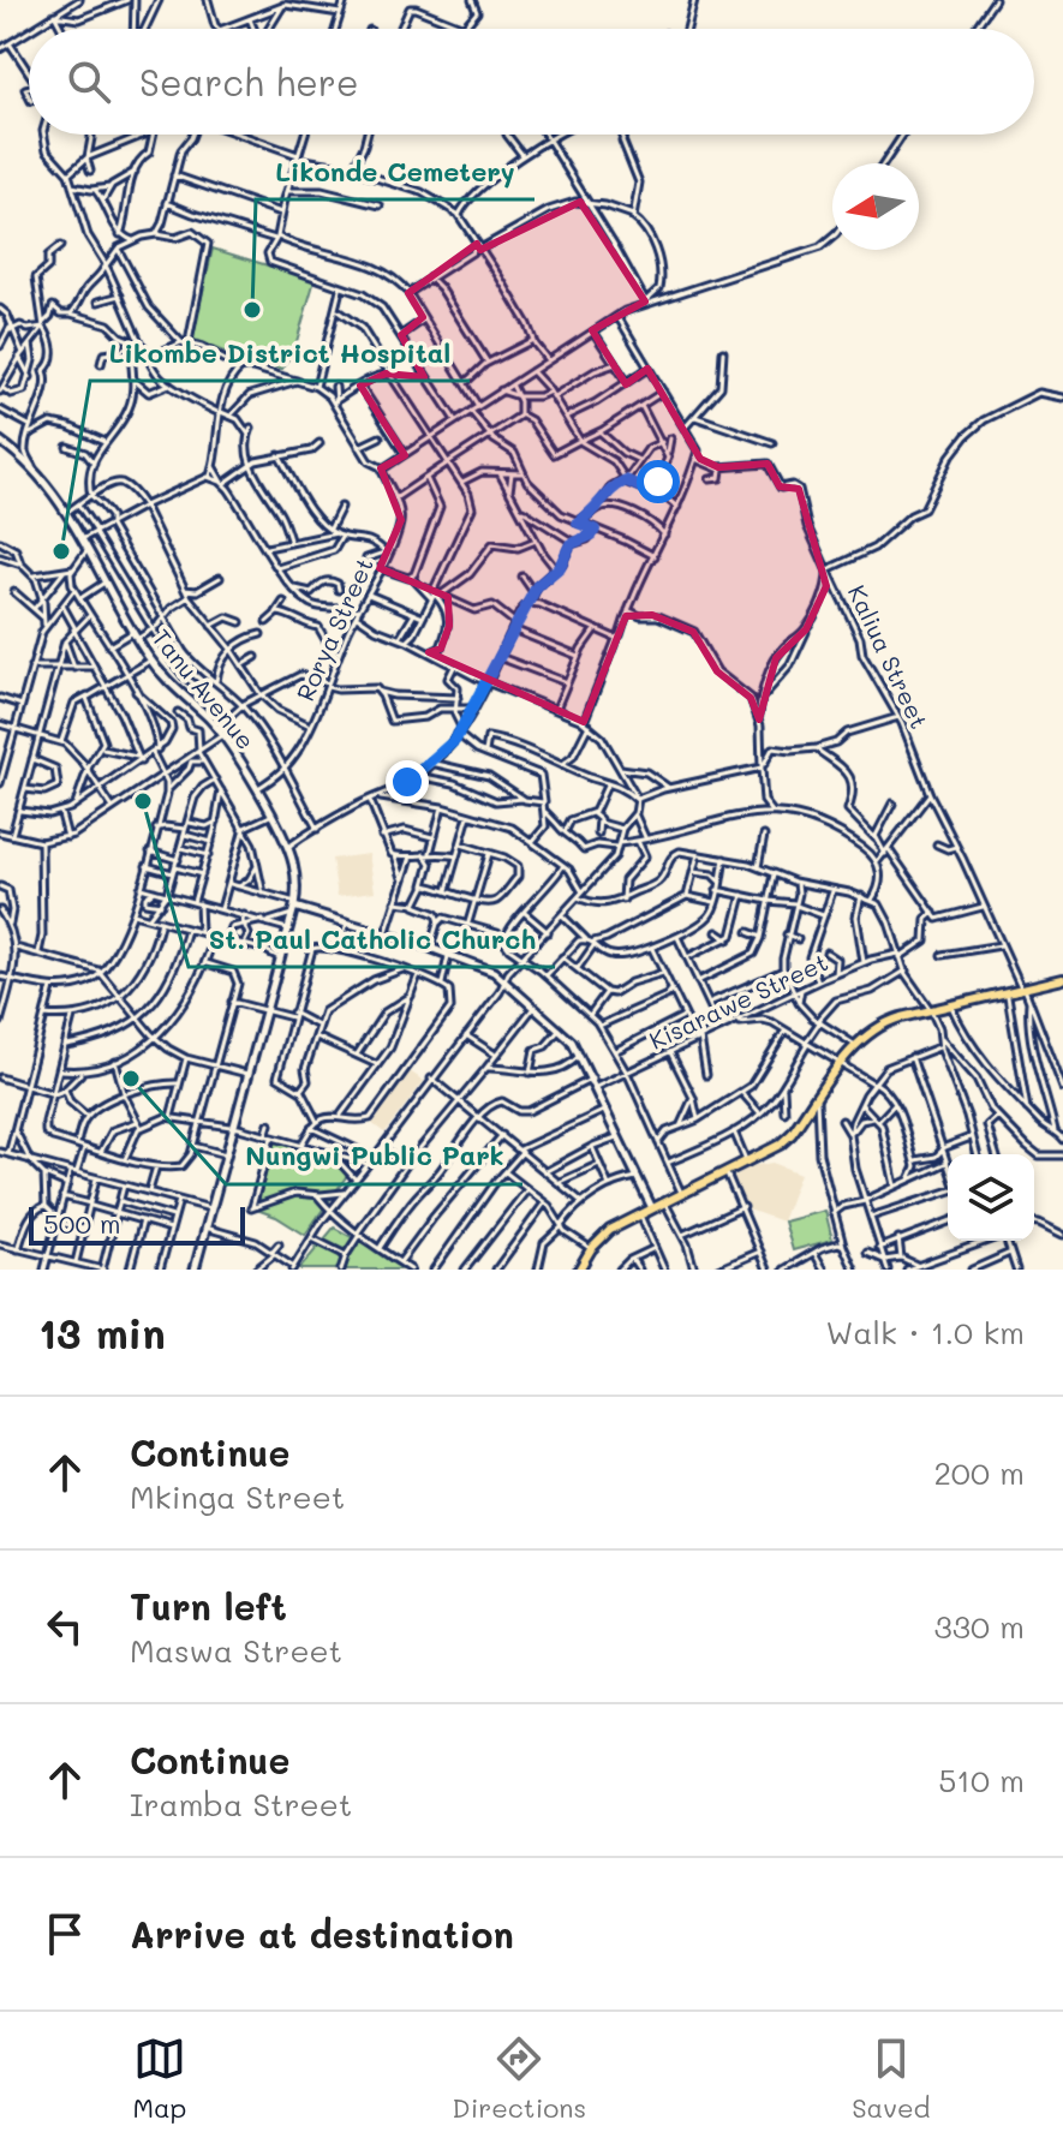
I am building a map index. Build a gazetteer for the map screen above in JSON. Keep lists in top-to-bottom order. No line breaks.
{"streets":{"street":["Rorya Street","Kaliua Street","Tanu Avenue","Kisarawe Street"]},"crossings":[["Rorya Street","Tanu Avenue"]],"places":["Likonde Cemetery","Likombe District Hospital","St. Paul Catholic Church","Nungwi Public Park"],"scale_bar":"500 m","north":"left","page":{"search":"Search here","scale":"500 m","heading":["13 min","Walk · 1.0 km"],"list":[["Continue","Mkinga Street","200 m"],["Turn left","Maswa Street","330 m"],["Continue","Iramba Street","510 m"],"Arrive at destination"],"nav":["Map","Directions","Saved"]}}
